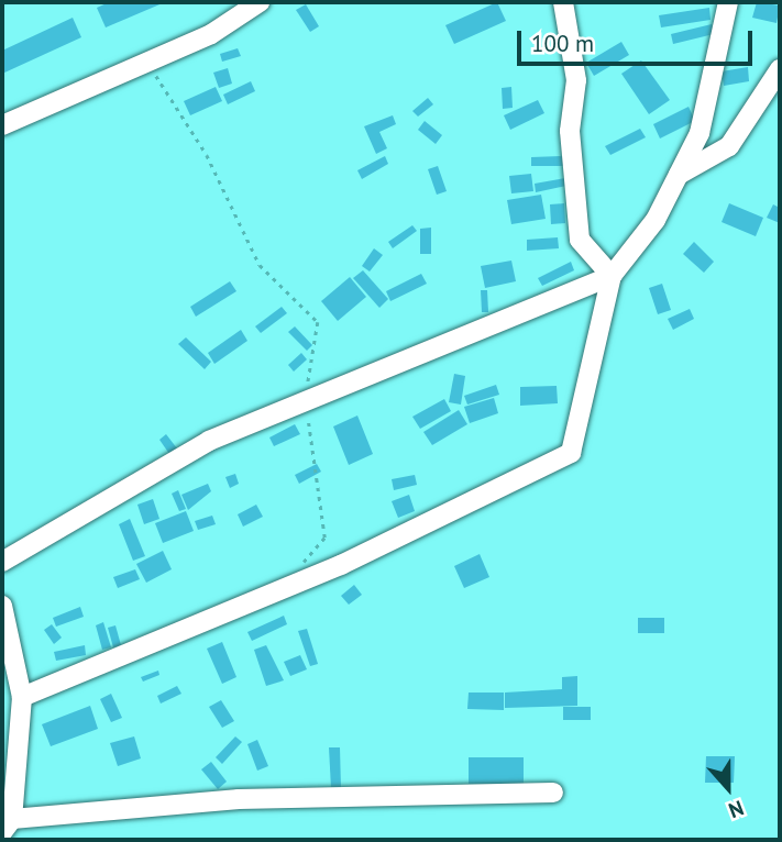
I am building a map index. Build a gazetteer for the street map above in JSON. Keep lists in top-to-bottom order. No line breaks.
{"scale_bar":"100 m","north":"bottom"}
